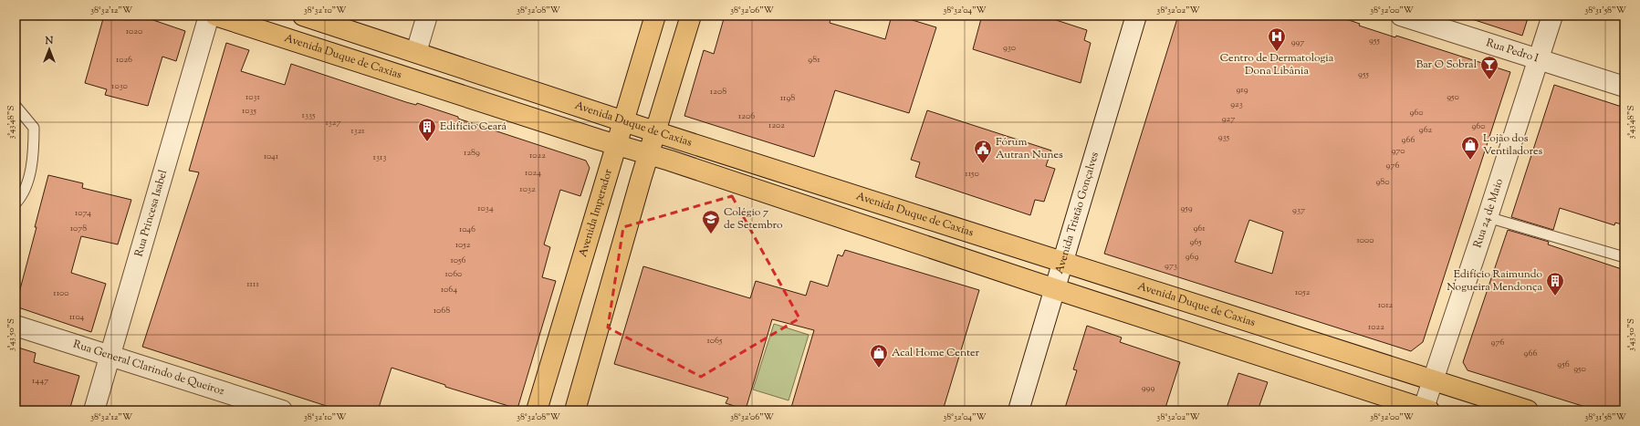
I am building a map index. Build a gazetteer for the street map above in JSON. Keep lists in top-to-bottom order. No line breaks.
{"streets":{"main road":["Avenida Duque de Caxias","Avenida Imperador"],"street":["Rua Pedro I","Rua Princesa Isabel","Avenida Tristão Gonçalves","Rua 24 de Maio","Rua General Clarindo de Queiroz"]},"crossings":[["Rua Pedro I","Rua 24 de Maio"],["Avenida Duque de Caxias","Avenida Imperador"],["Avenida Duque de Caxias","Avenida Tristão Gonçalves"],["Avenida Duque de Caxias","Rua 24 de Maio"],["Rua Princesa Isabel","Rua General Clarindo de Queiroz"]],"places":{"hospital":["Centro de Dermatologia Dona Libânia"],"bar":["Bar O Sobral"],"building":["Edifício Ceará","Edifício Raimundo Nogueira Mendonça"],"shop":["Lojão dos Ventiladores","Acal Home Center"],"public building":["Fórum Autran Nunes"],"school or university":["Colégio 7 de Setembro"]},"house_numbers":["1020","955","997","930","1026","981","955","1030","919","1208","1031","950","1198","923","1035","960","1335","1206","927","1327","1202","960","962","1321","935","966","970","1289","1022","1041","1313","976","1024","1150","980","1032","1034","959","937","1074","1078","961","1046","1000","965","1052","969","1056","973","1060","1111","1064","1052","1100","1012","1068","1104","1022","1065","976","966","956","950","1447","999"],"north":"top","coordinates":["38°32'12\"W","38°32'10\"W","38°32'08\"W","38°32'06\"W","38°32'04\"W","38°32'02\"W","38°32'00\"W","38°31'58\"W","3°43'48\"S","3°43'50\"S"]}
